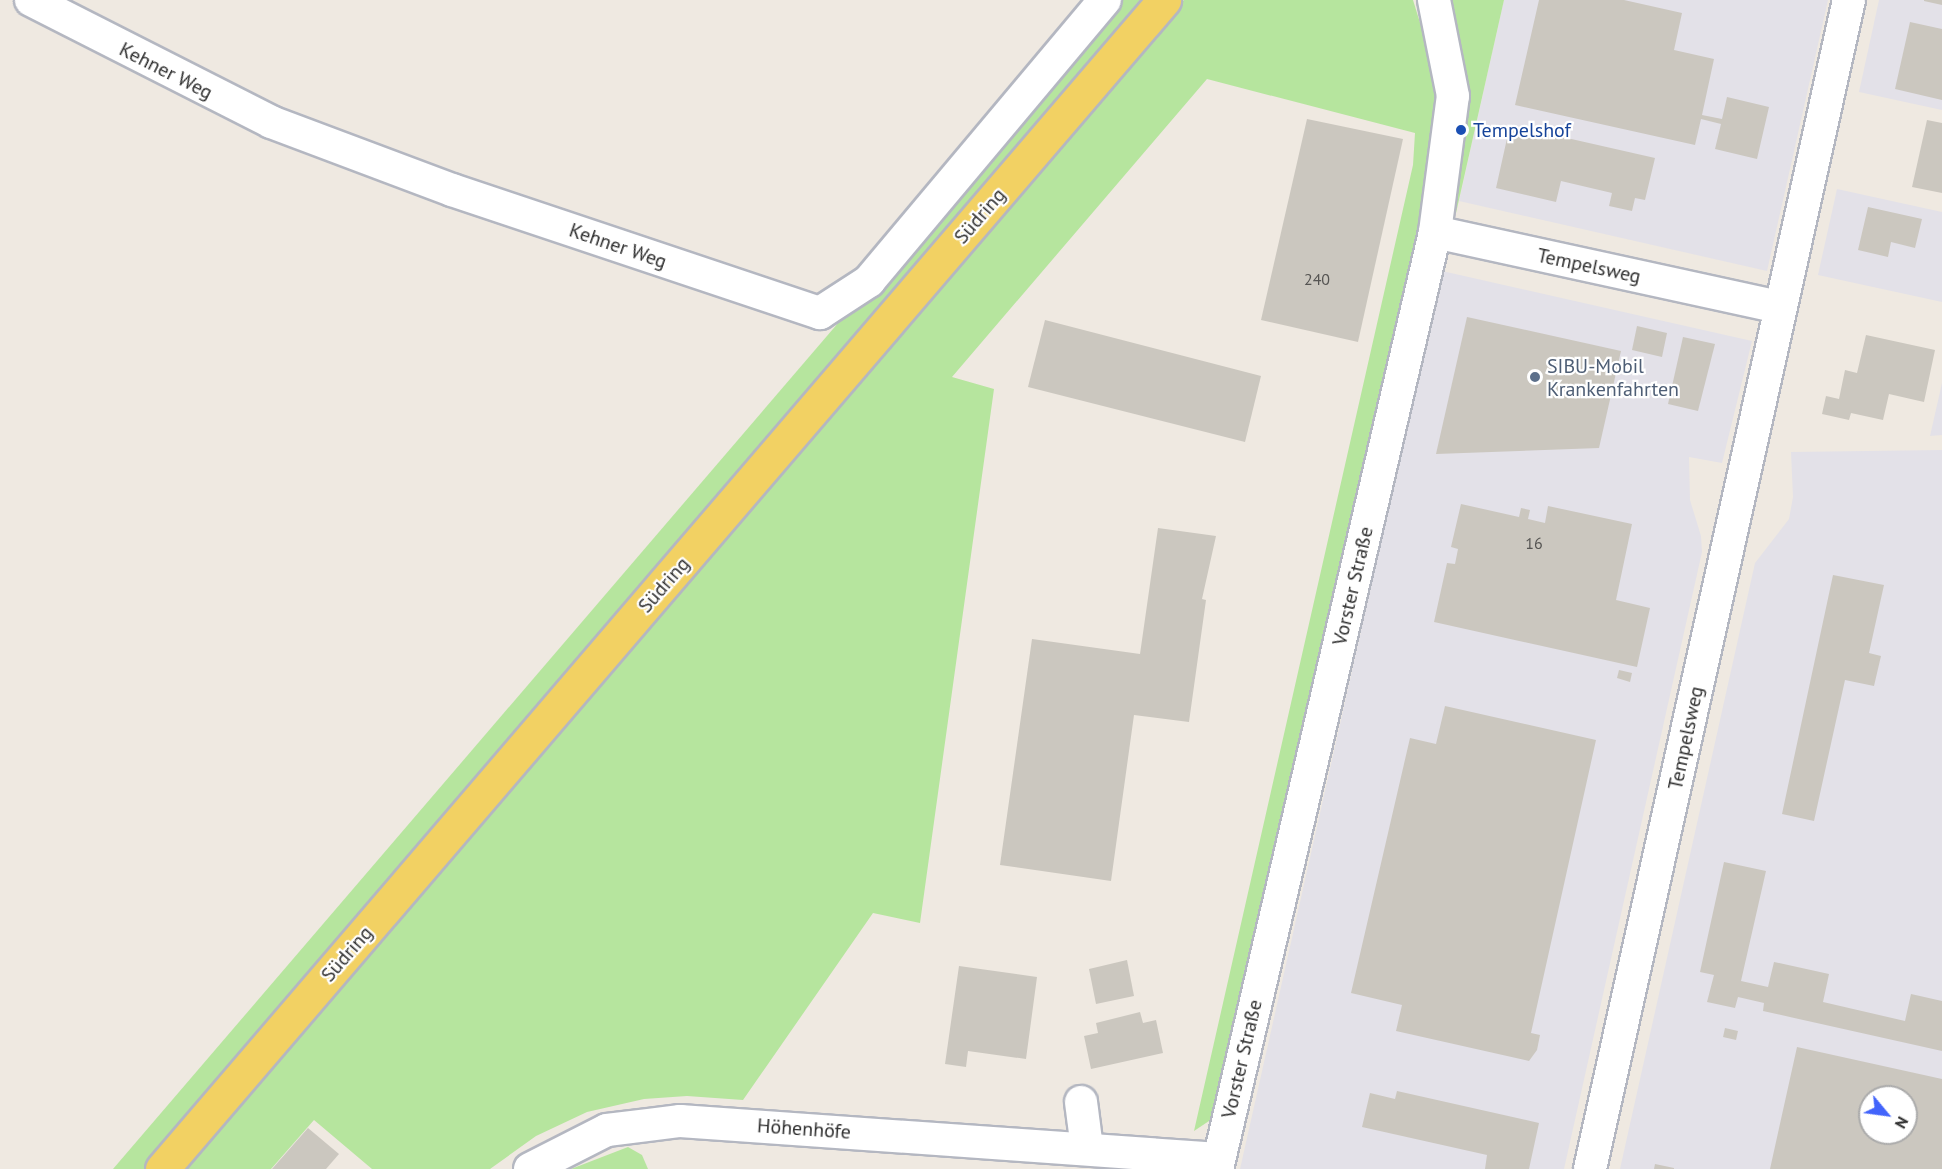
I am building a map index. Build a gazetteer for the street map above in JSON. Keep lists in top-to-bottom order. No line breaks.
{"streets":{"main road":["Südring"],"street":["Kehner Weg","Tempelsweg","Vorster Straße","Höhenhöfe"]},"crossings":[["Tempelsweg","Vorster Straße"],["Vorster Straße","Höhenhöfe"]],"places":["Tempelshof","SIBU-Mobil Krankenfahrten"],"house_numbers":["240","16"],"north":"bottom right"}
